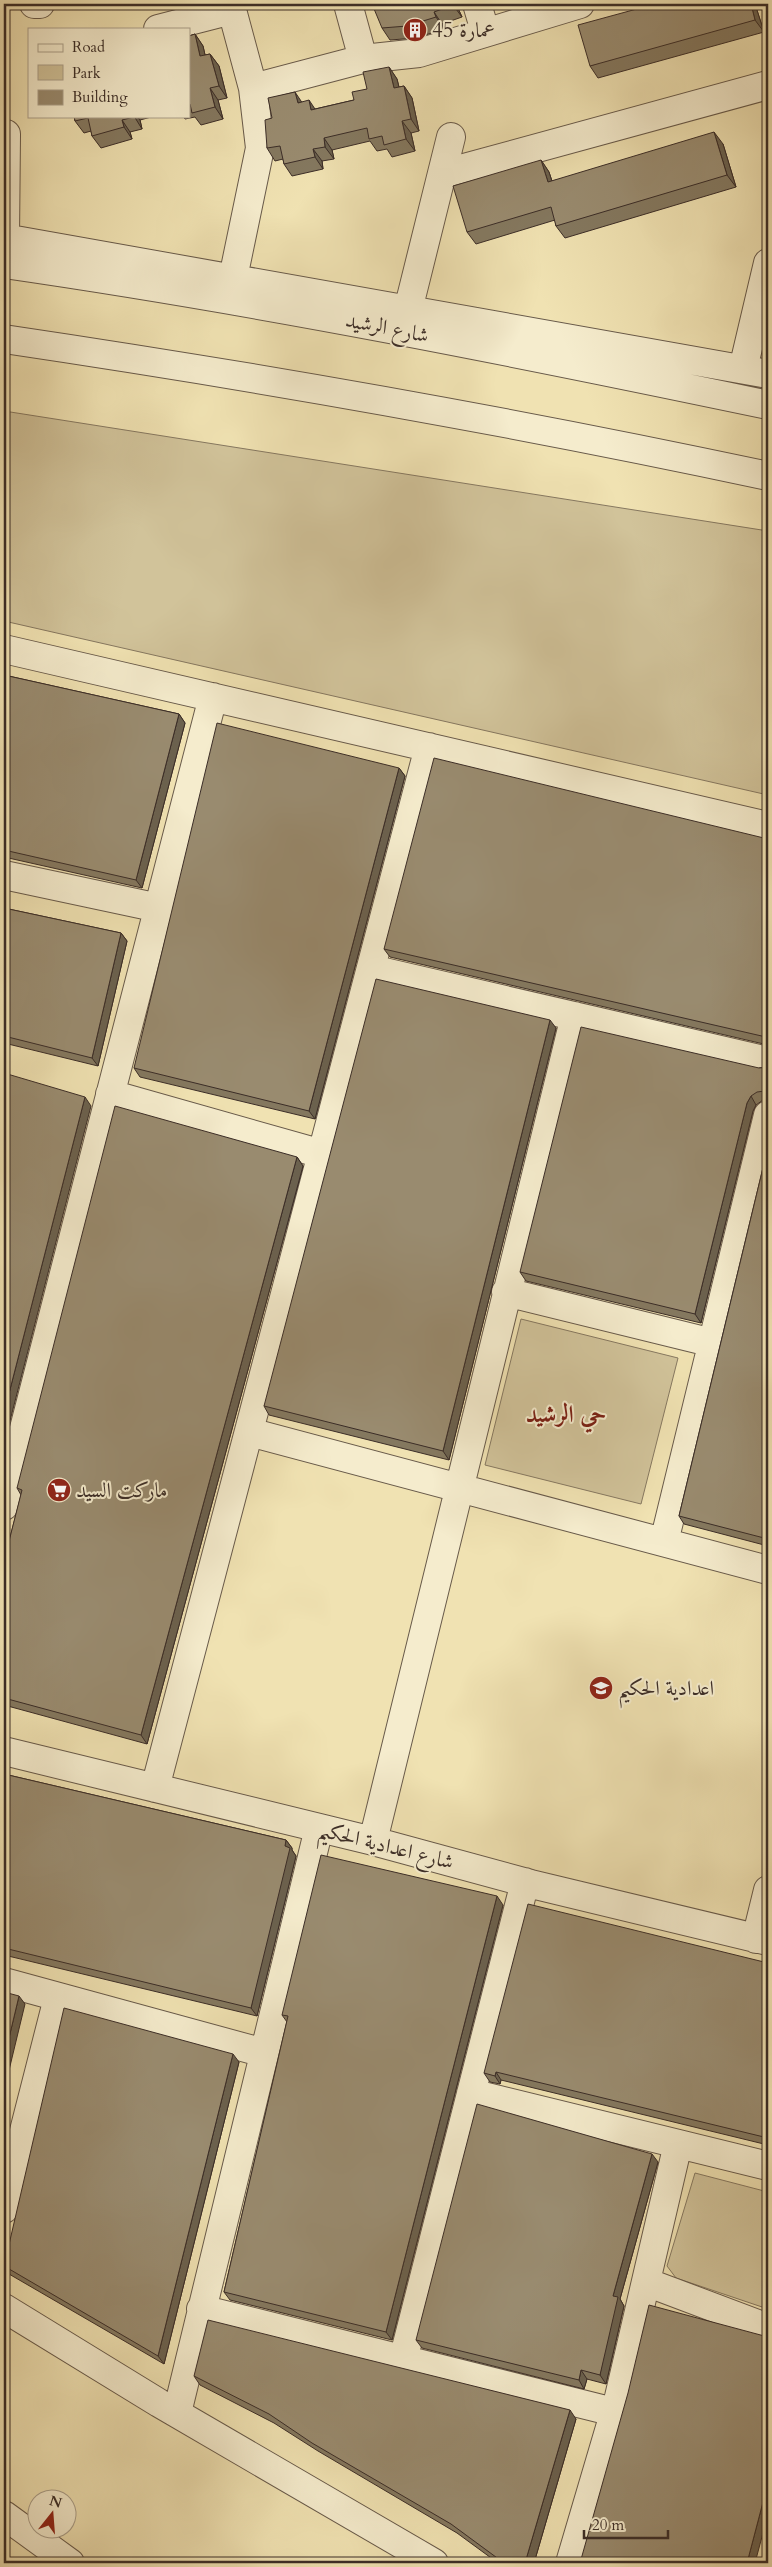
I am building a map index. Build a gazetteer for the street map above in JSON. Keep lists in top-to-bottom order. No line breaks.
{"streets":{"street":["شارع الرشيد","شارع اعدادية الحكيم"]},"districts":["حي الرشيد"],"places":{"building":["عمارة 45"],"supermarket":["ماركت السيد"],"school or university":["اعدادية الحكيم"]},"legend":["Road","Park","Building"],"scale_bar":"20 m","north":"top"}
